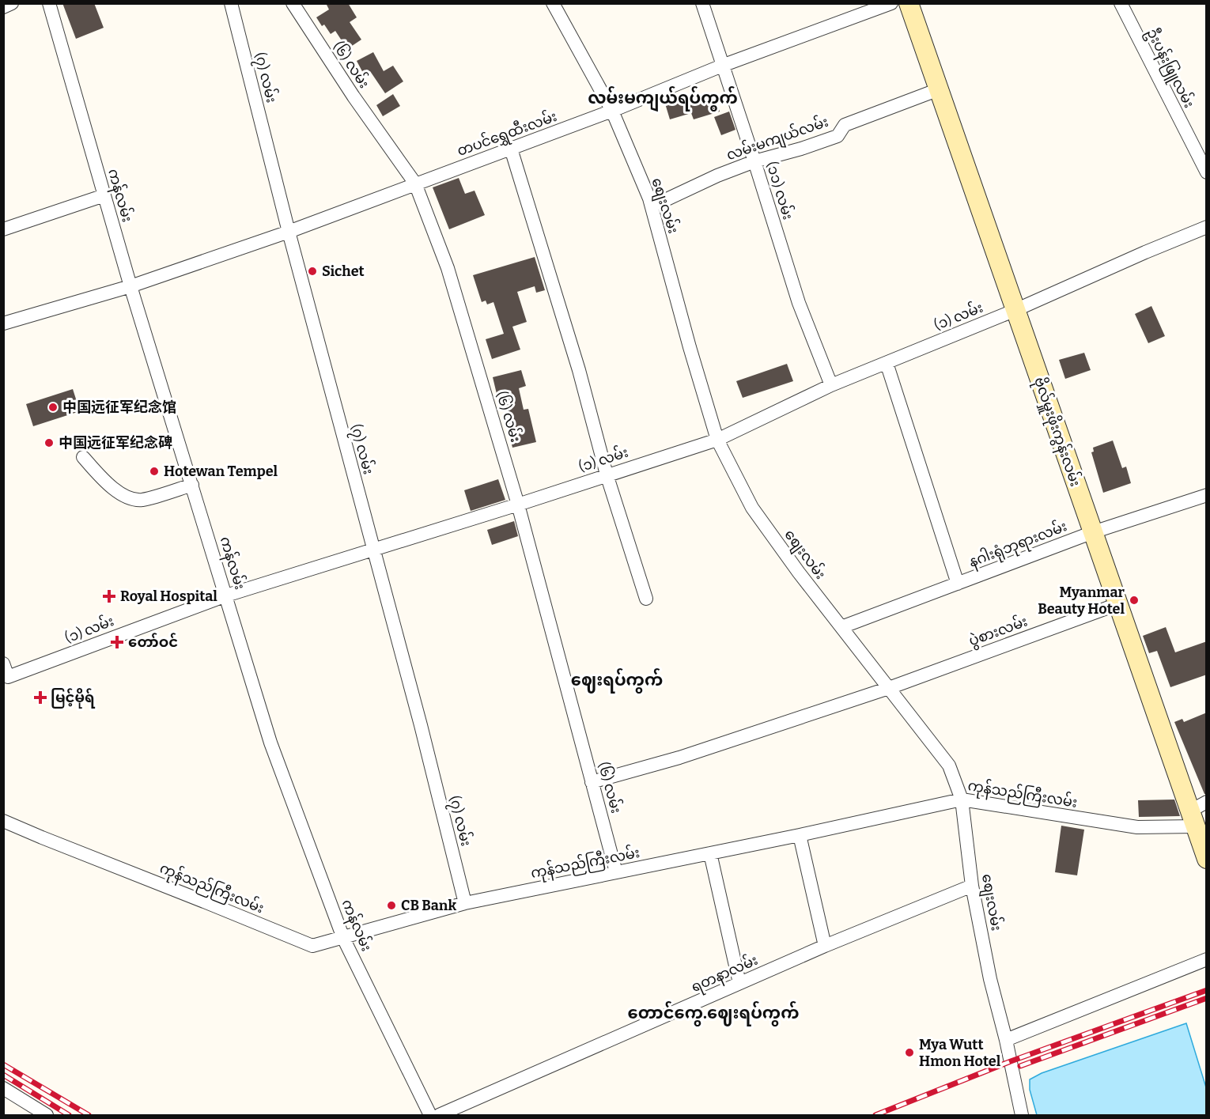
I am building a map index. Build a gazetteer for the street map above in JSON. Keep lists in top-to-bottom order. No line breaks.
{"streets":{"street":["(၆) လမ်း","ဦးပန်းဖြူလမ်း","(၇) လမ်း","တပင်ရွှေထီးလမ်း","လမ်းမကျယ်လမ်း","(၁၁) လမ်း","ကန်လမ်း","စျေးလမ်း","(၁) လမ်း","ဗိုလ်မှူးဖိုးကွန်းလမ်း","နဂါးရုံဘုရားလမ်း","ပွဲစားလမ်း","ကုန်သည်ကြီးလမ်း","ရတနာလမ်း"]},"crossings":[["(၆) လမ်း","တပင်ရွှေထီးလမ်း"],["(၆) လမ်း","(၁) လမ်း"],["(၆) လမ်း","ပွဲစားလမ်း"],["(၆) လမ်း","ကုန်သည်ကြီးလမ်း"],["(၇) လမ်း","တပင်ရွှေထီးလမ်း"],["(၇) လမ်း","(၁) လမ်း"],["(၇) လမ်း","ကုန်သည်ကြီးလမ်း"],["တပင်ရွှေထီးလမ်း","(၁၁) လမ်း"],["တပင်ရွှေထီးလမ်း","ကန်လမ်း"],["တပင်ရွှေထီးလမ်း","စျေးလမ်း"],["လမ်းမကျယ်လမ်း","(၁၁) လမ်း"],["လမ်းမကျယ်လမ်း","စျေးလမ်း"],["လမ်းမကျယ်လမ်း","ဗိုလ်မှူးဖိုးကွန်းလမ်း"],["(၁၁) လမ်း","(၁) လမ်း"],["ကန်လမ်း","(၁) လမ်း"],["ကန်လမ်း","ကုန်သည်ကြီးလမ်း"],["စျေးလမ်း","(၁) လမ်း"],["စျေးလမ်း","နဂါးရုံဘုရားလမ်း"],["စျေးလမ်း","ပွဲစားလမ်း"],["စျေးလမ်း","ကုန်သည်ကြီးလမ်း"],["စျေးလမ်း","ရတနာလမ်း"],["(၁) လမ်း","ဗိုလ်မှူးဖိုးကွန်းလမ်း"],["ဗိုလ်မှူးဖိုးကွန်းလမ်း","နဂါးရုံဘုရားလမ်း"],["ဗိုလ်မှူးဖိုးကွန်းလမ်း","ပွဲစားလမ်း"],["ဗိုလ်မှူးဖိုးကွန်းလမ်း","ကုန်သည်ကြီးလမ်း"]],"districts":["လမ်းမကျယ်ရပ်ကွက်","ဈေးရပ်ကွက်","တောင်ကွေ.ဈေးရပ်ကွက်"],"places":{"other":["Sichet","中国远征军纪念馆","中国远征军纪念碑","Hotewan Tempel","Myanmar Beauty Hotel","CB Bank","Mya Wutt Hmon Hotel"],"health":["Royal Hospital","တော်ဝင်","မြင့်မိုရ်"]}}
